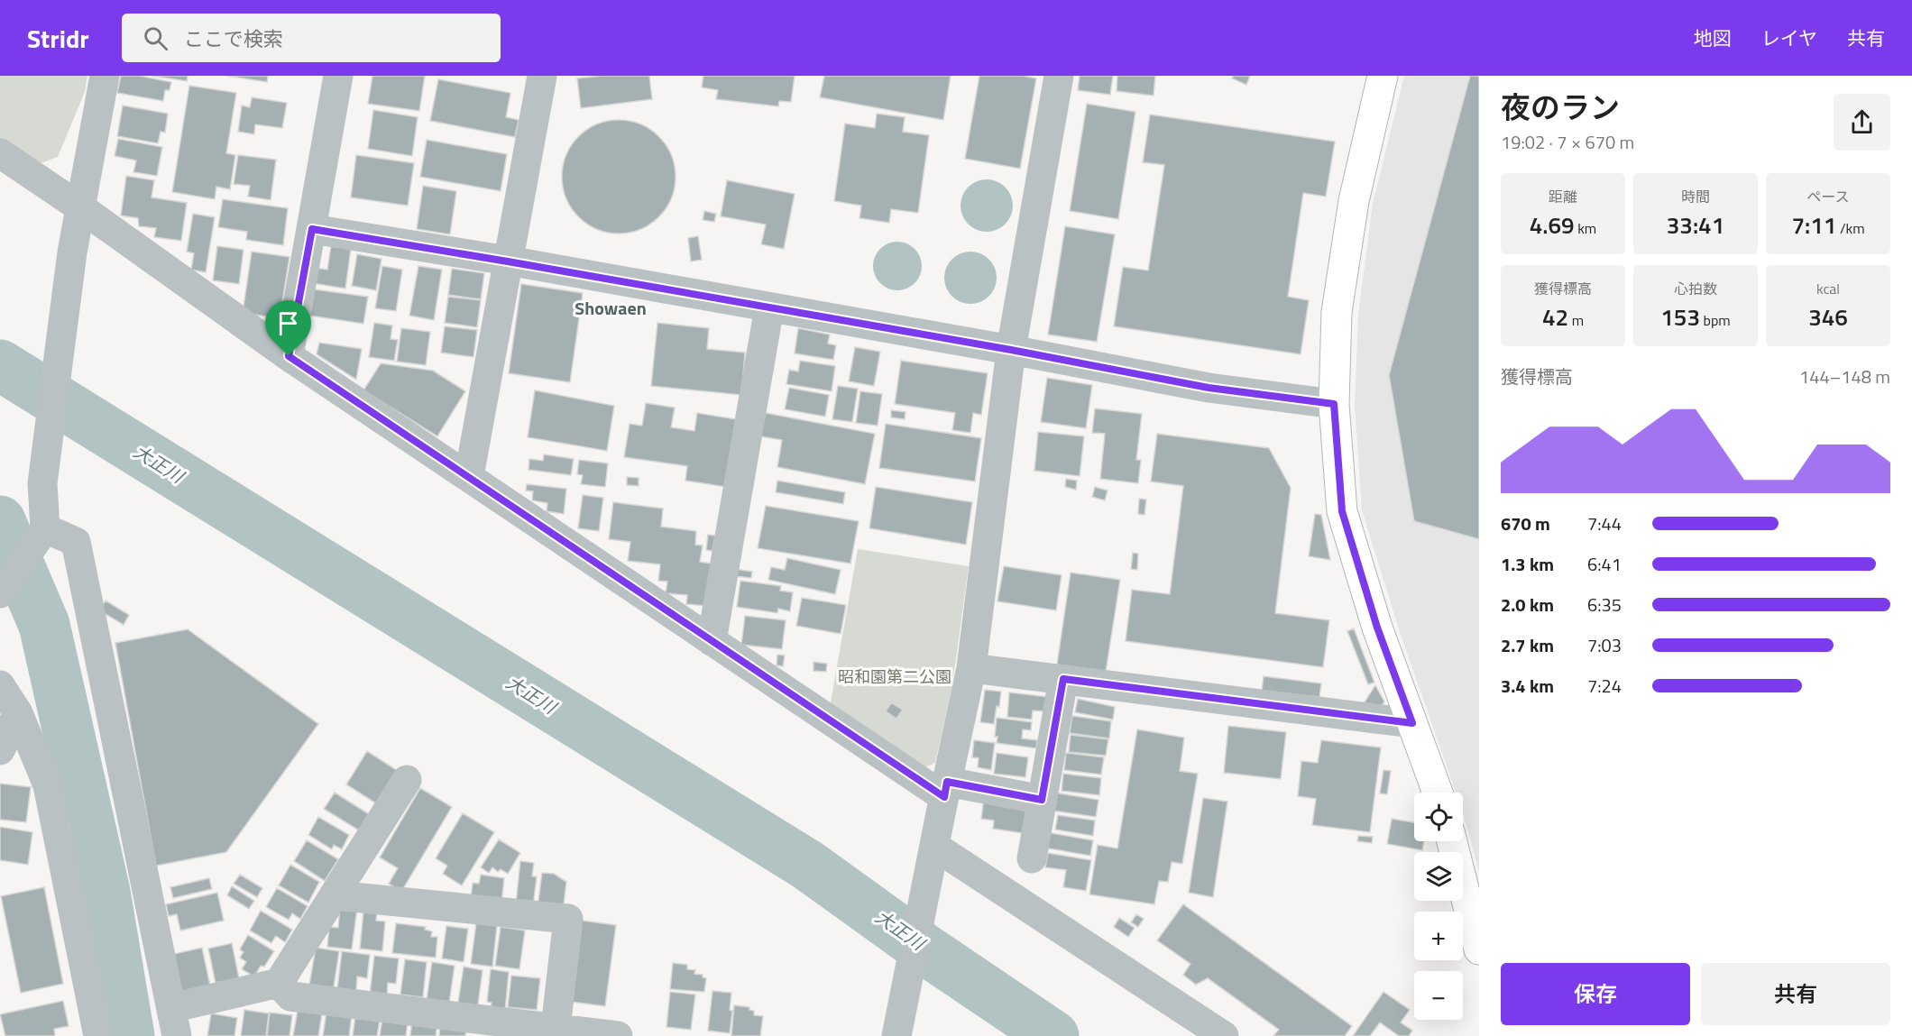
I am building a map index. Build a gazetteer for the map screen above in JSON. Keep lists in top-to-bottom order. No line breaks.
{"districts":["Showaen"],"water":["大正川"],"parks":["昭和園第二公園"],"page":{"header":"Stridr","search":"ここで検索","nav":["地図","レイヤ","共有"],"heading":["夜のラン","19:02 · 7 × 670 m"],"stats":[["距離","4.69 km"],["時間","33:41"],["ペース","7:11 /km"],["獲得標高","42 m"],["心拍数","153 bpm"],["kcal","346"]],"chart":["獲得標高","144–148 m"],"list":[{"name":"670 m","note":"7:44"},{"name":"1.3 km","note":"6:41"},{"name":"2.0 km","note":"6:35"},{"name":"2.7 km","note":"7:03"},{"name":"3.4 km","note":"7:24"}],"map_buttons":["+","−"],"buttons":["保存","共有"]}}
